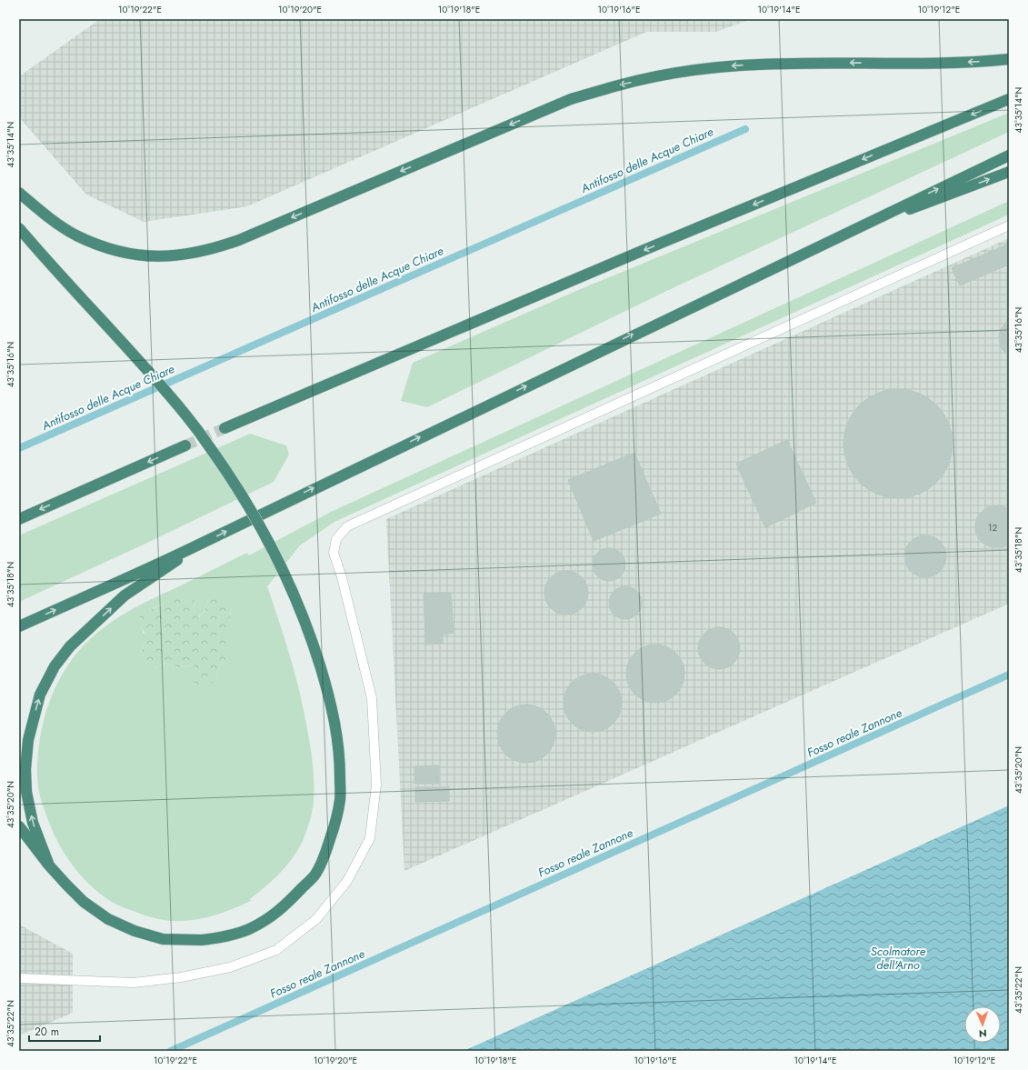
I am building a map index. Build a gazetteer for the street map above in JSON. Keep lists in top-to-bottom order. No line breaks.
{"water":["Antifosso delle Acque Chiare","Fosso reale Zannone","Scolmatore dell'Arno"],"house_numbers":["12"],"scale_bar":"20 m","north":"bottom","coordinates":["10°19'22\"E","10°19'20\"E","10°19'18\"E","10°19'16\"E","10°19'14\"E","10°19'12\"E","43°35'14\"N","43°35'16\"N","43°35'18\"N","43°35'20\"N","43°35'22\"N"]}
